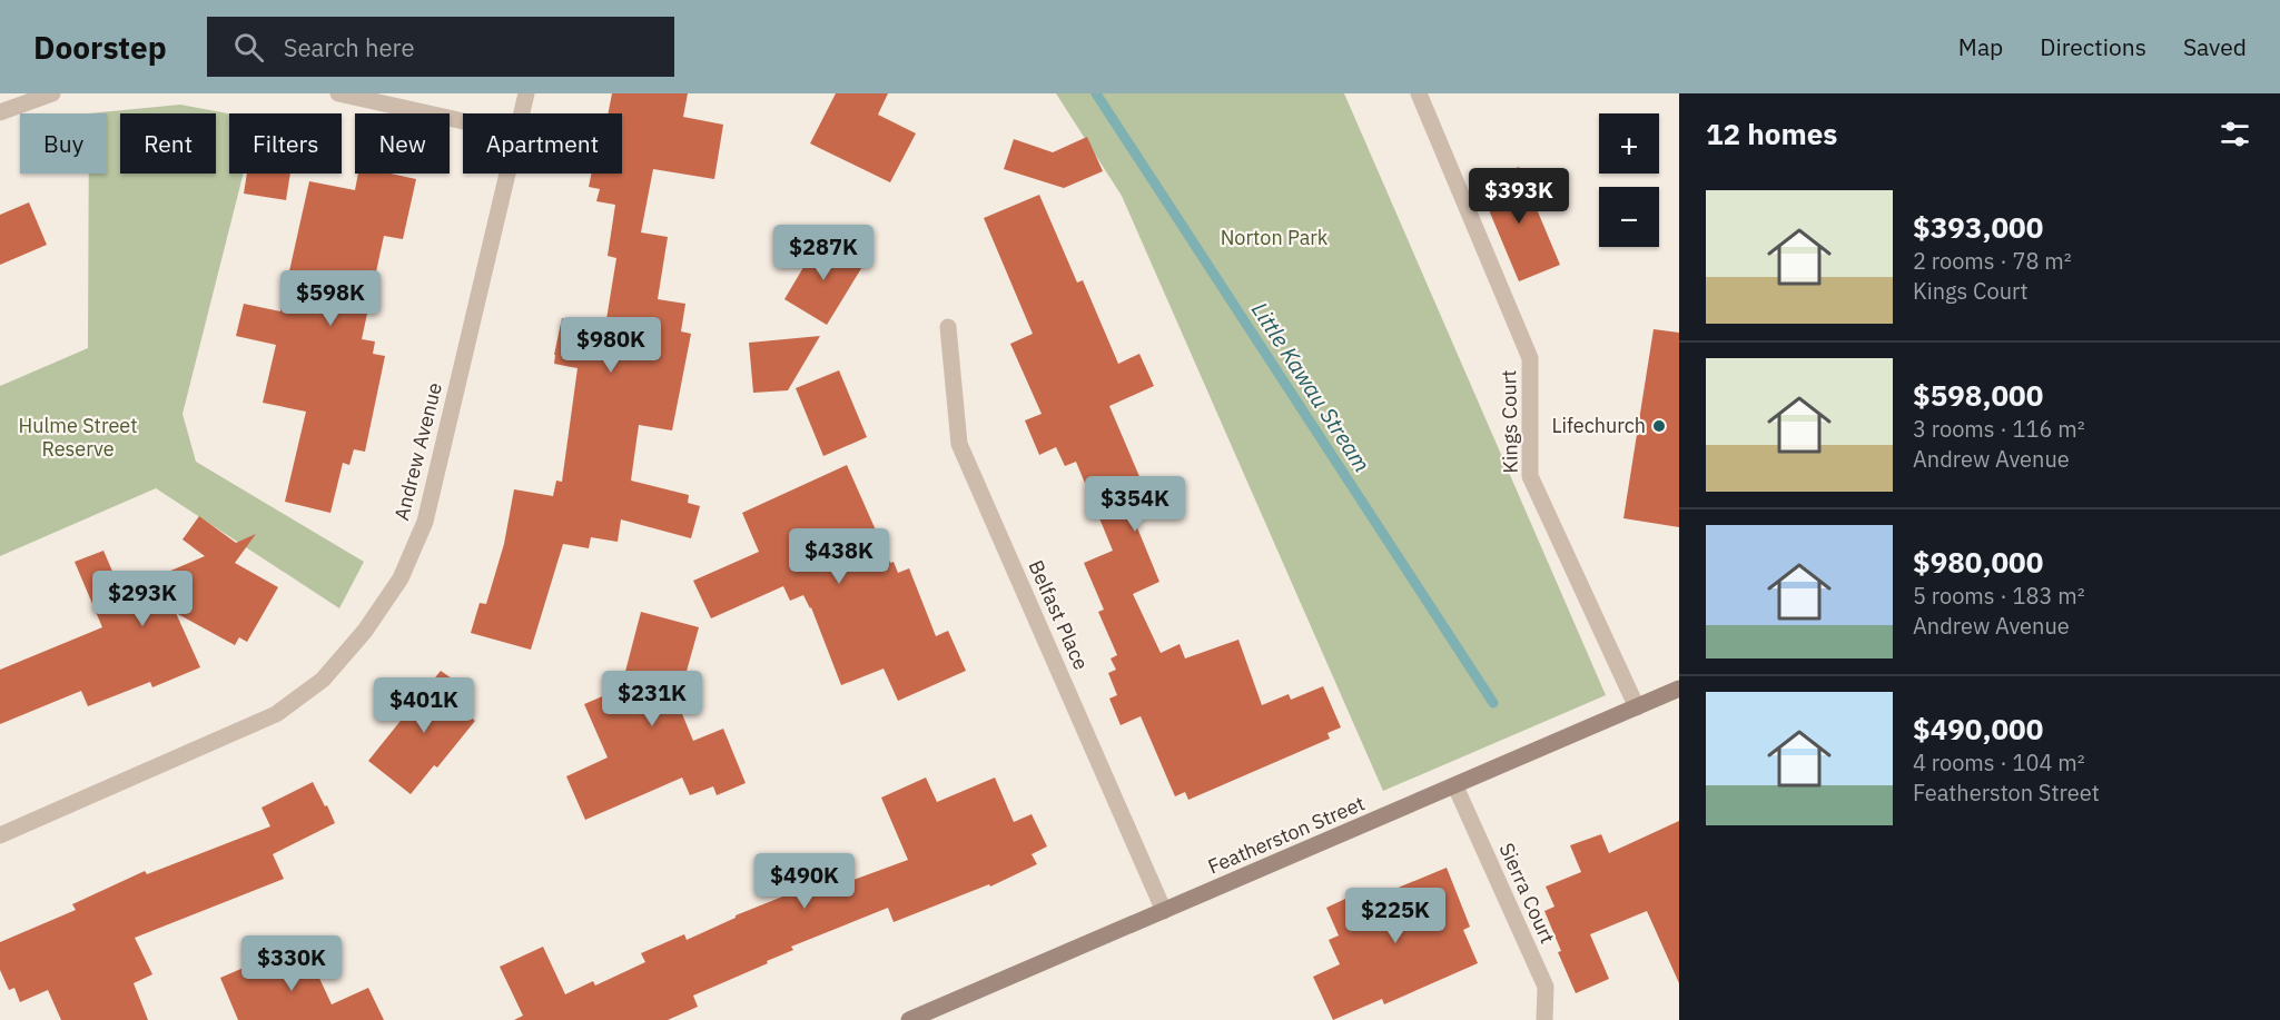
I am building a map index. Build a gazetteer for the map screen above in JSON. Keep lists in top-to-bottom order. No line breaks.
{"streets":{"main road":["Featherston Street"],"street":["Kings Court","Andrew Avenue","Belfast Place","Sierra Court"]},"crossings":[["Kings Court","Featherston Street"],["Belfast Place","Featherston Street"],["Featherston Street","Sierra Court"]],"water":["Little Kawau Stream"],"parks":["Norton Park","Hulme Street Reserve"],"places":["Lifechurch"],"page":{"header":"Doorstep","search":"Search here","nav":["Map","Directions","Saved"],"heading":"12 homes","map_buttons":["+","−"],"chip":["Buy","Rent","Filters","New","Apartment"],"price":["$393K","$287K","$598K","$980K","$354K","$438K","$293K","$231K","$401K","$490K","$225K","$330K"],"list":[{"name":"$393,000","note":"2 rooms · 78 m² · Kings Court"},{"name":"$598,000","note":"3 rooms · 116 m² · Andrew Avenue"},{"name":"$980,000","note":"5 rooms · 183 m² · Andrew Avenue"},{"name":"$490,000","note":"4 rooms · 104 m² · Featherston Street"}]}}
